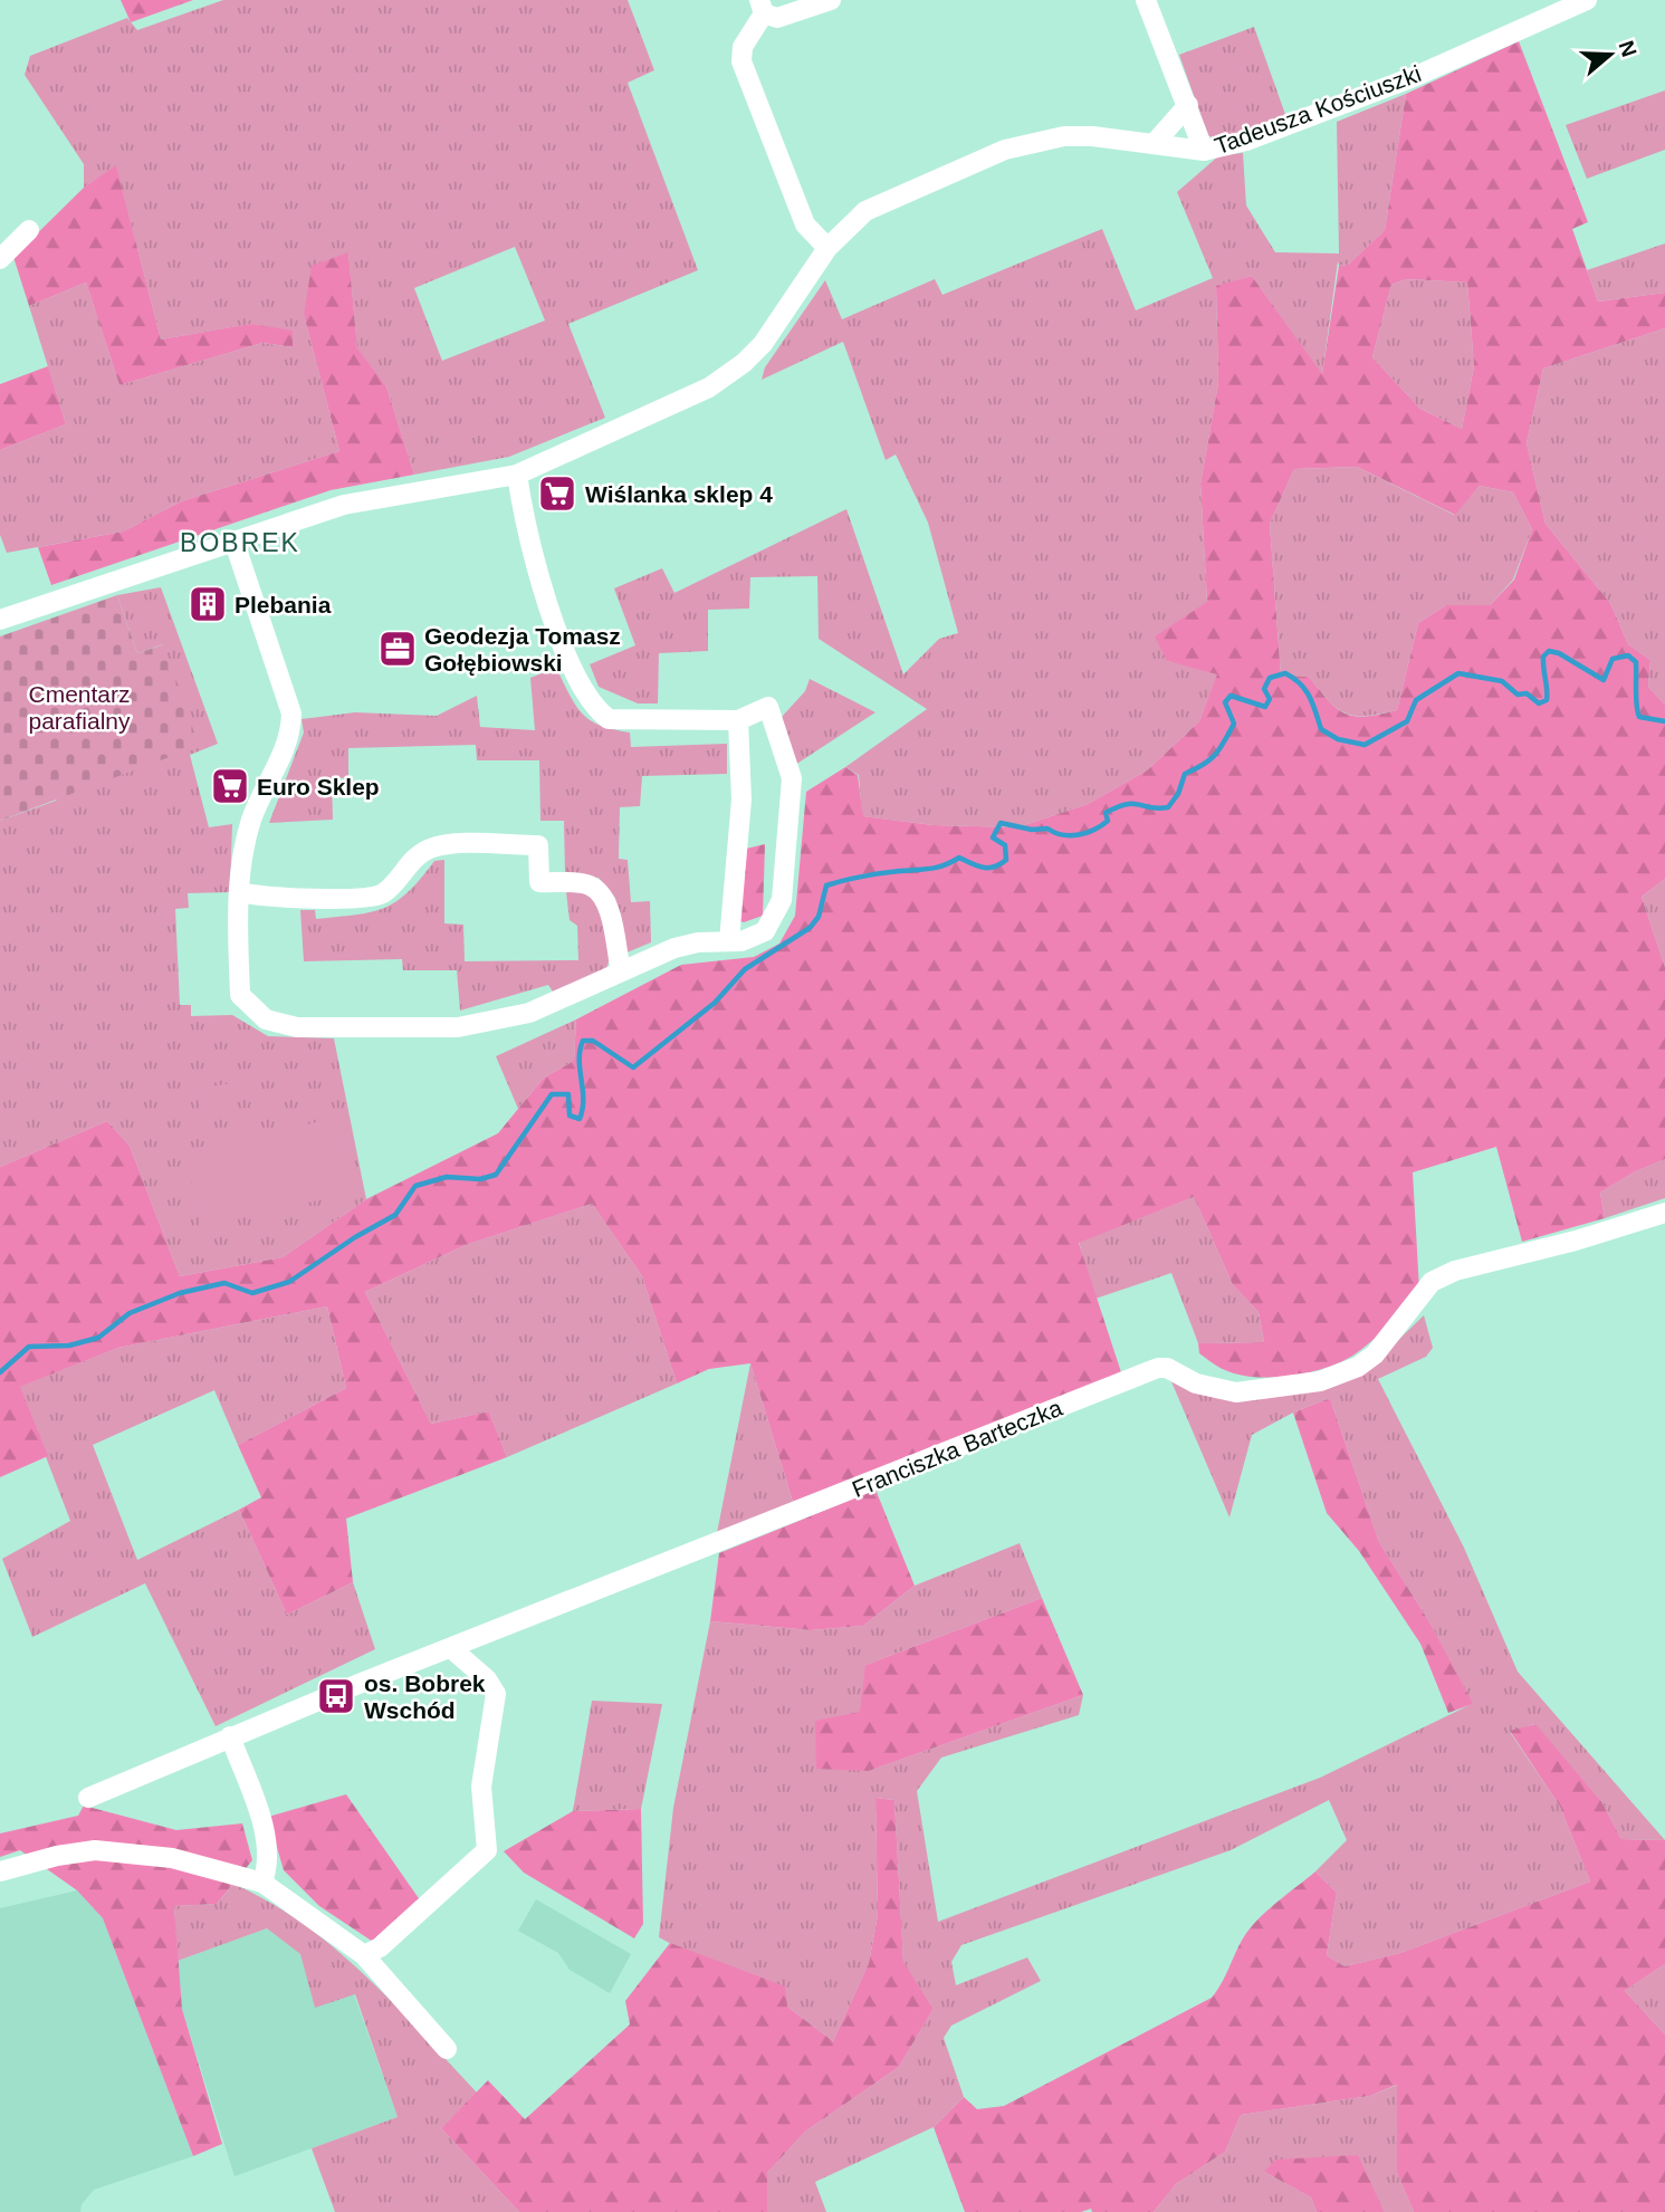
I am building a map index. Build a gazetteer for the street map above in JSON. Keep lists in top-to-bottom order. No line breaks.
{"streets":{"street":["Tadeusza Kościuszki","Franciszka Barteczka"]},"districts":["BOBREK"],"parks":["Cmentarz parafialny"],"places":{"supermarket":["Wiślanka sklep 4","Euro Sklep"],"building":["Plebania"],"office":["Geodezja Tomasz Gołębiowski"],"bus stop":["os. Bobrek Wschód"]},"north":"right"}
